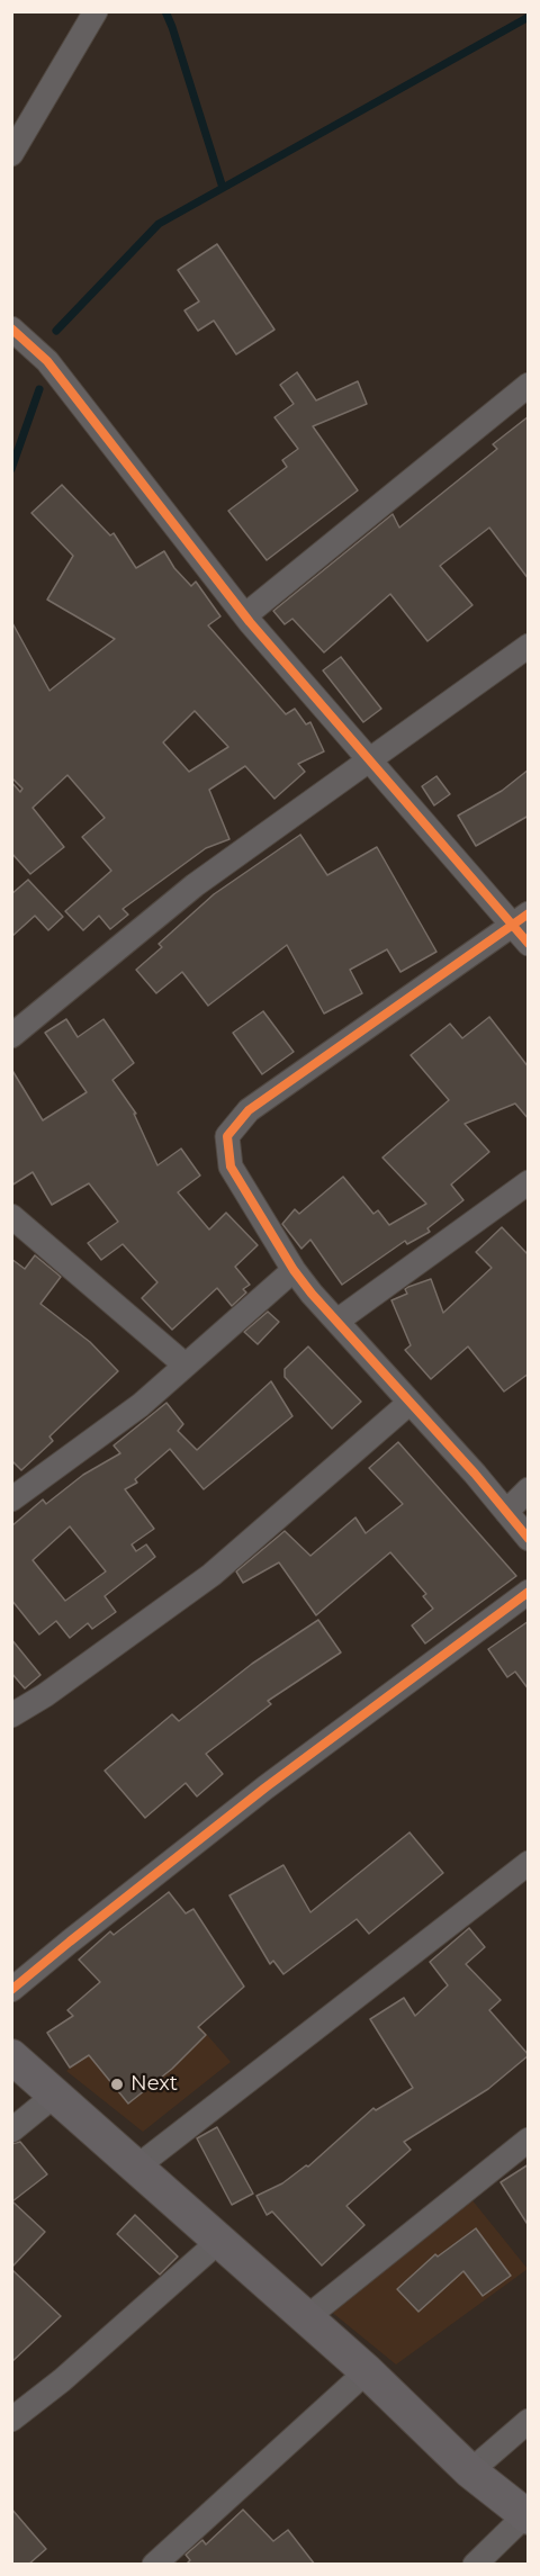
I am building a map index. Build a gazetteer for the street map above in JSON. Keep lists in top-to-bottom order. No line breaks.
{"places":["Next"]}
